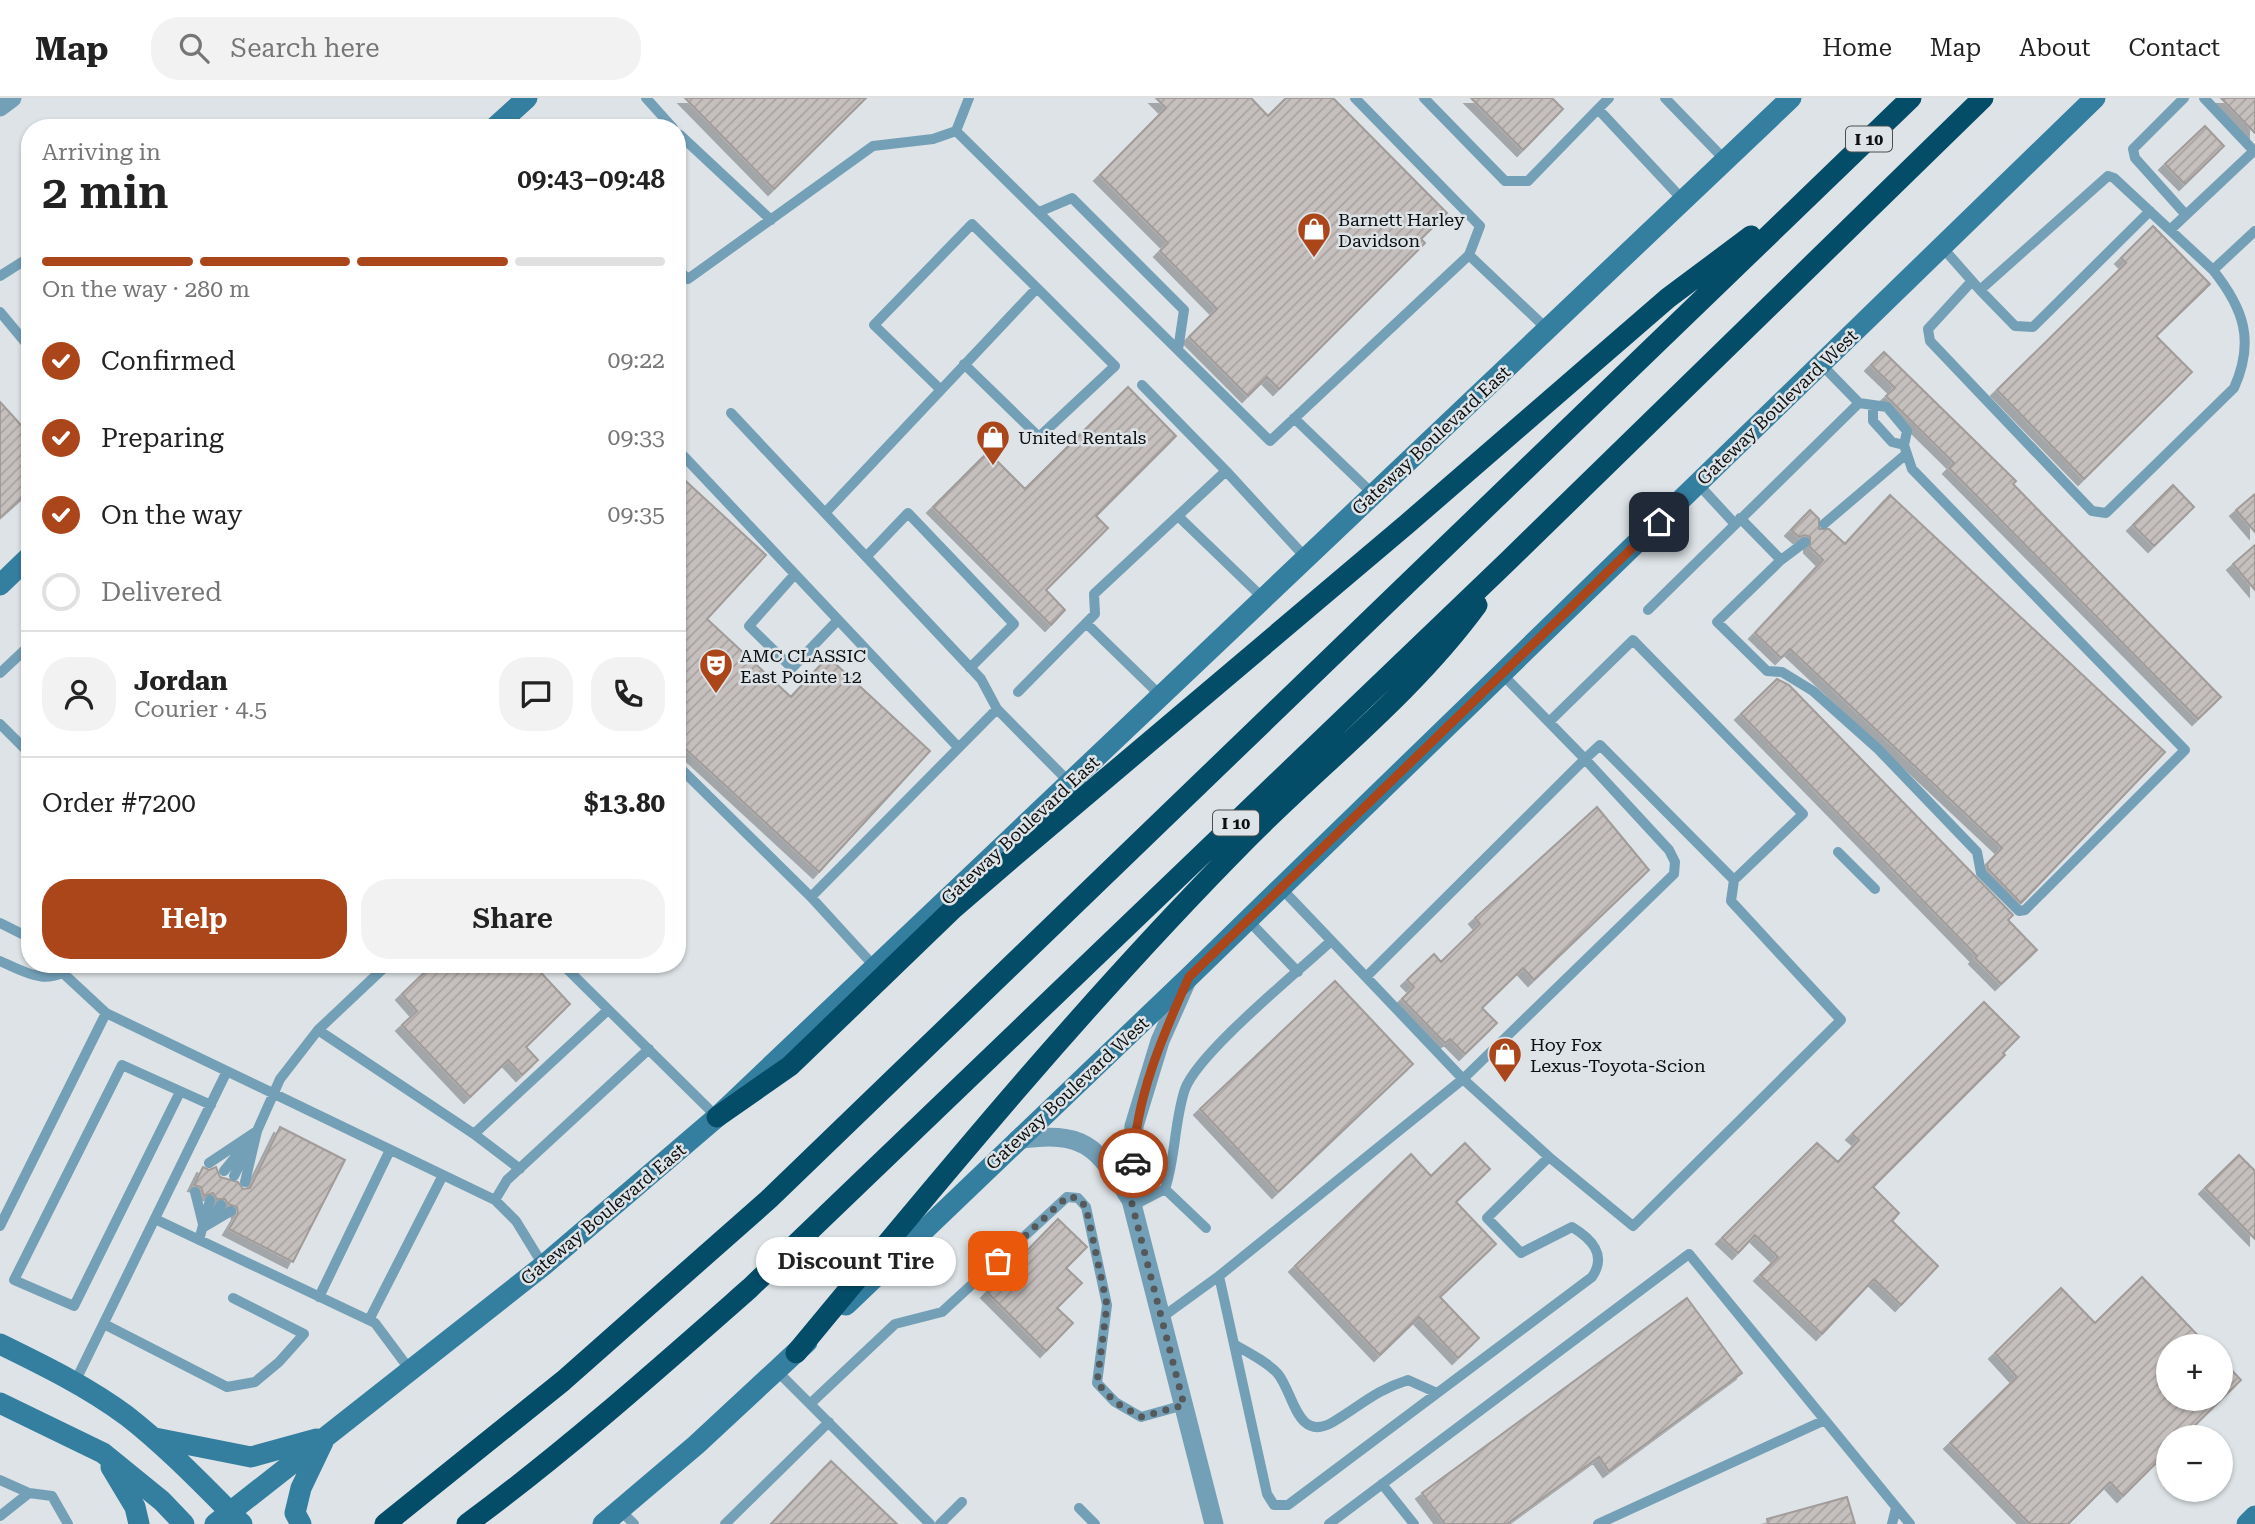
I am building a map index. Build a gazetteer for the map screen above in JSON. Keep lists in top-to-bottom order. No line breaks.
{"streets":{"highway":["I 10"],"main road":["Gateway Boulevard West","Gateway Boulevard East"]},"places":{"shop":["Barnett Harley Davidson","United Rentals","Hoy Fox Lexus-Toyota-Scion"],"theatre":["AMC CLASSIC East Pointe 12"],"other":["Discount Tire"]},"page":{"header":"Map","search":"Search here","nav":["Home","Map","About","Contact"],"heading":["2 min","Arriving in","09:43–09:48"],"panel":["Jordan","Courier · 4.5","Order #7200","$13.80"],"bar":"On the way · 280 m","list":[["Confirmed","09:22"],["Preparing","09:33"],["On the way","09:35"],"Delivered"],"buttons":["Help","Share"],"bubble":"Discount Tire","map_buttons":["+","−"]}}
